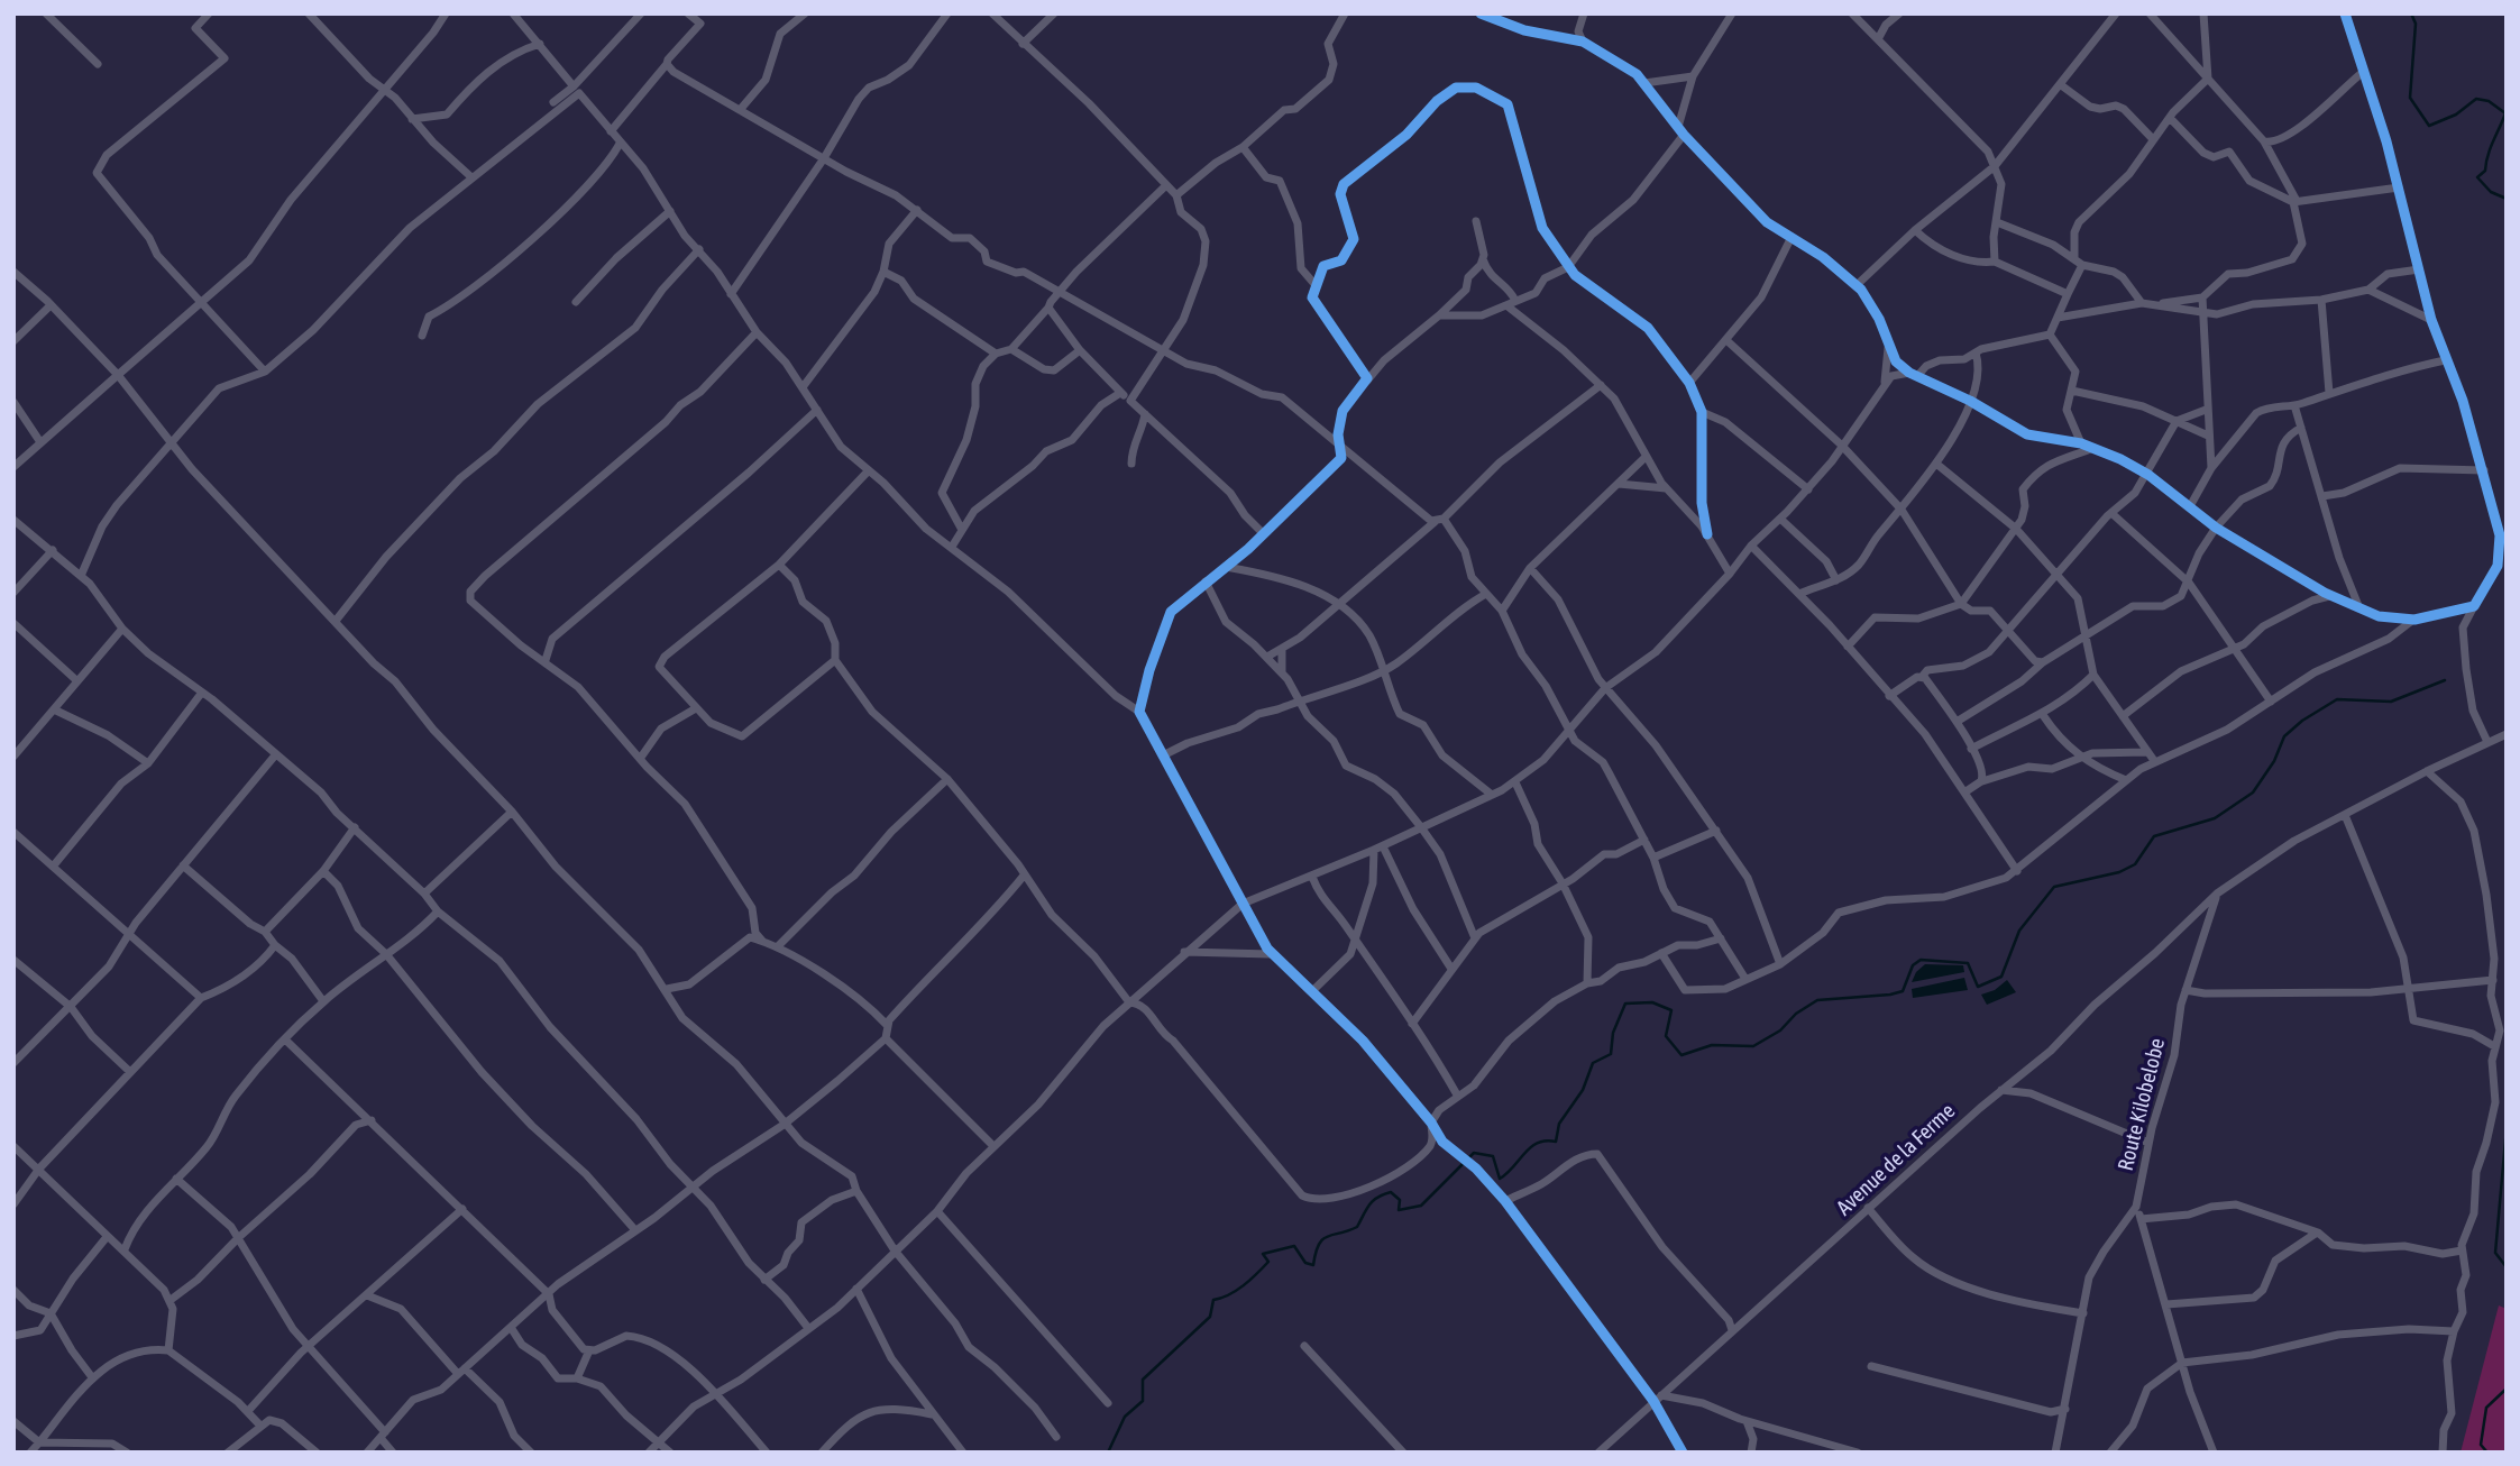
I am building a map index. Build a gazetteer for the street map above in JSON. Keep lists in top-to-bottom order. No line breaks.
{"streets":{"street":["Route Kilobelobe","Avenue de la Ferme"]},"crossings":[["Route Kilobelobe","Avenue de la Ferme"]]}
